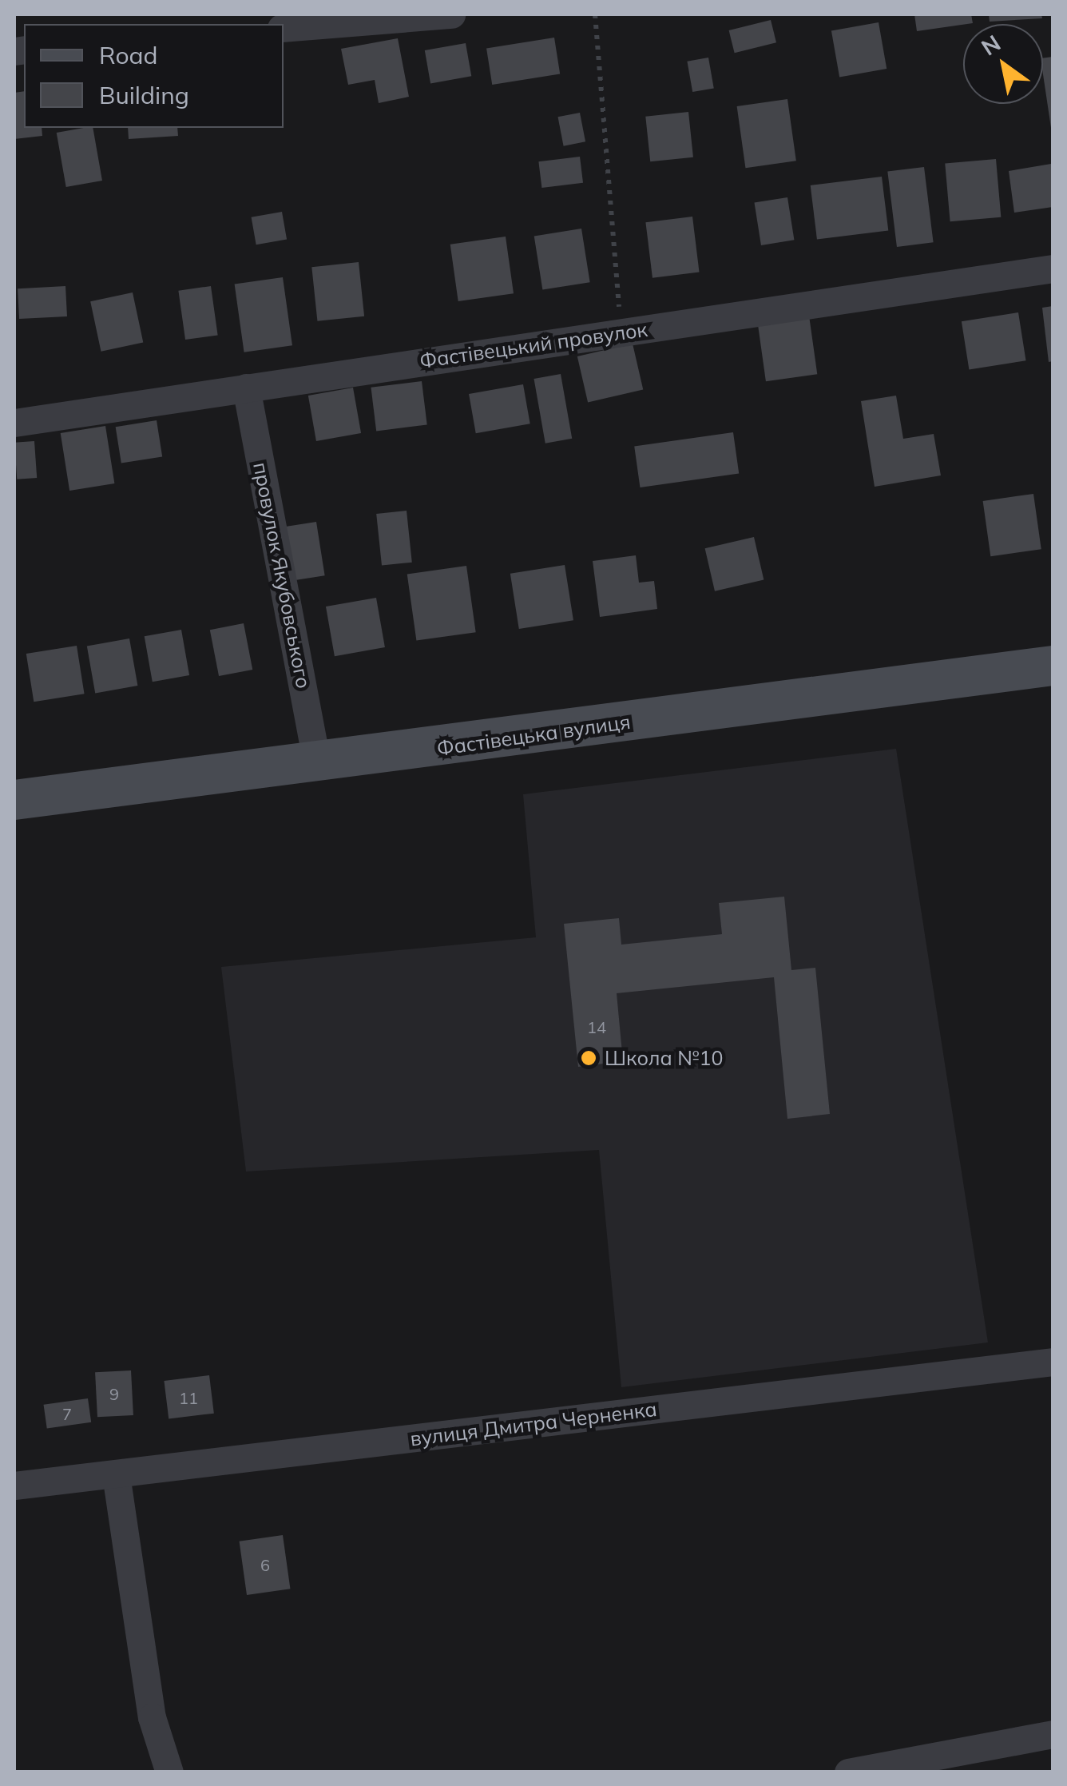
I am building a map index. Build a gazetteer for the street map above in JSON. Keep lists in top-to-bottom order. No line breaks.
{"streets":{"main road":["Фастівецька вулиця"],"street":["Фастівецький провулок","провулок Якубовського","вулиця Дмитра Черненка"]},"crossings":[["Фастівецький провулок","провулок Якубовського"],["провулок Якубовського","Фастівецька вулиця"]],"places":["Школа №10"],"house_numbers":["14","9","11","7","6"],"legend":["Road","Building"],"north":"top left"}
